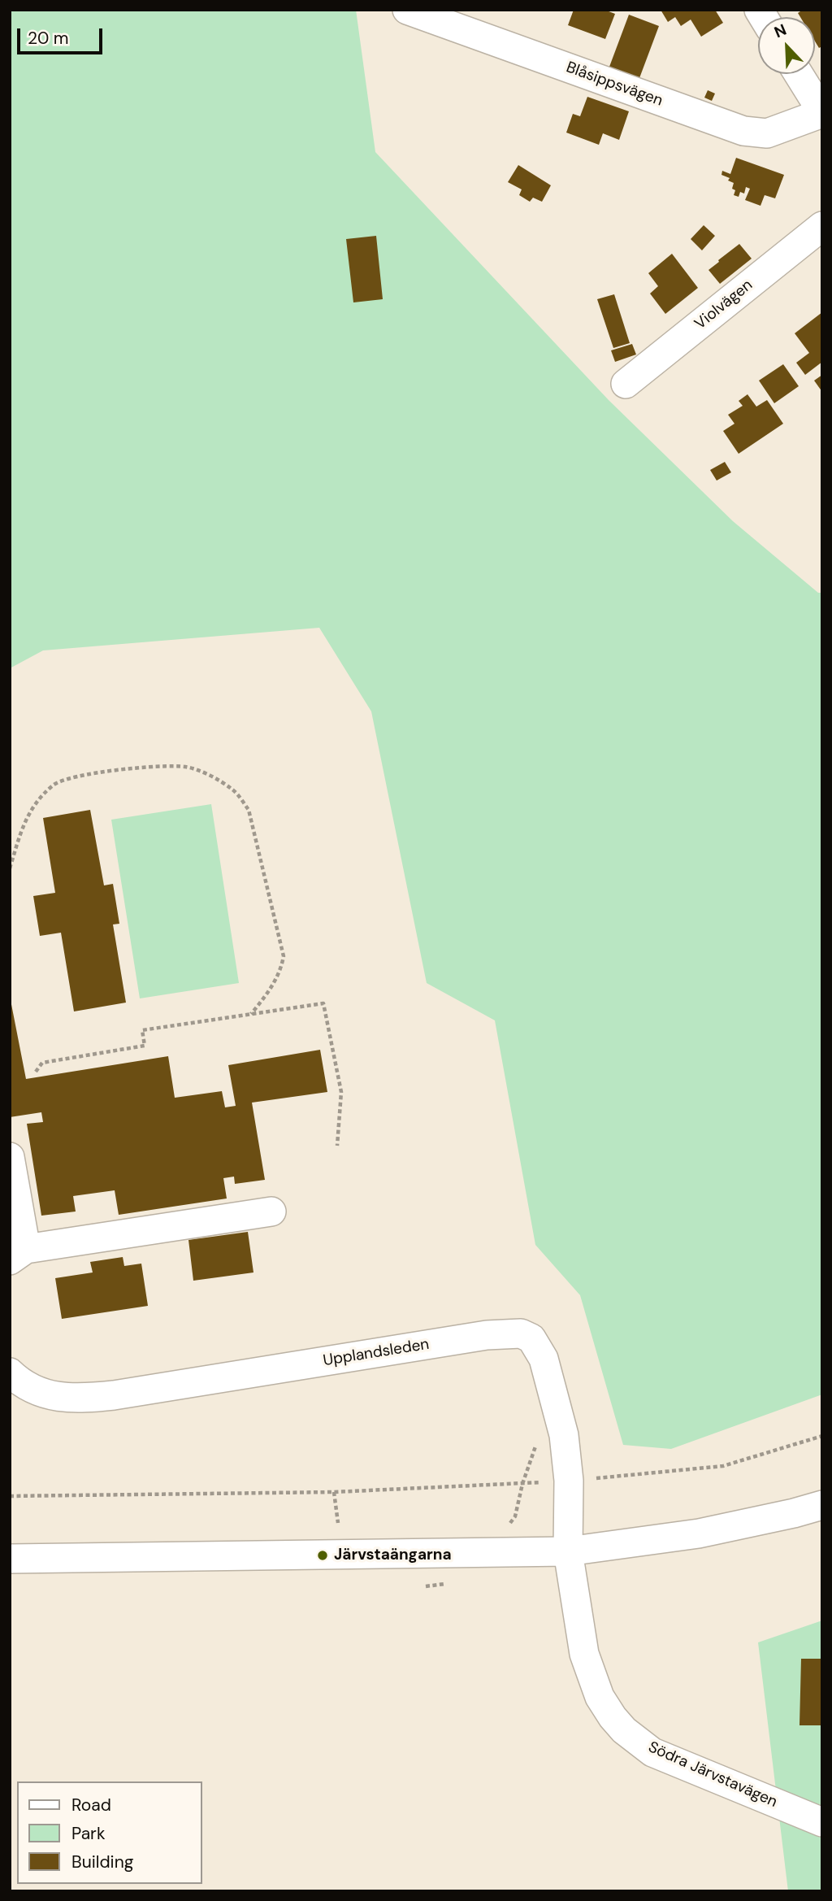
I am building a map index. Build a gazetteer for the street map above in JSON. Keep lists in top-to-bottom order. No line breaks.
{"streets":{"street":["Blåsippsvägen","Violvägen","Upplandsleden","Södra Järvstavägen"]},"crossings":[["Upplandsleden","Södra Järvstavägen"]],"places":["Järvstaängarna"],"legend":["Road","Park","Building"],"scale_bar":"20 m","north":"top left"}
